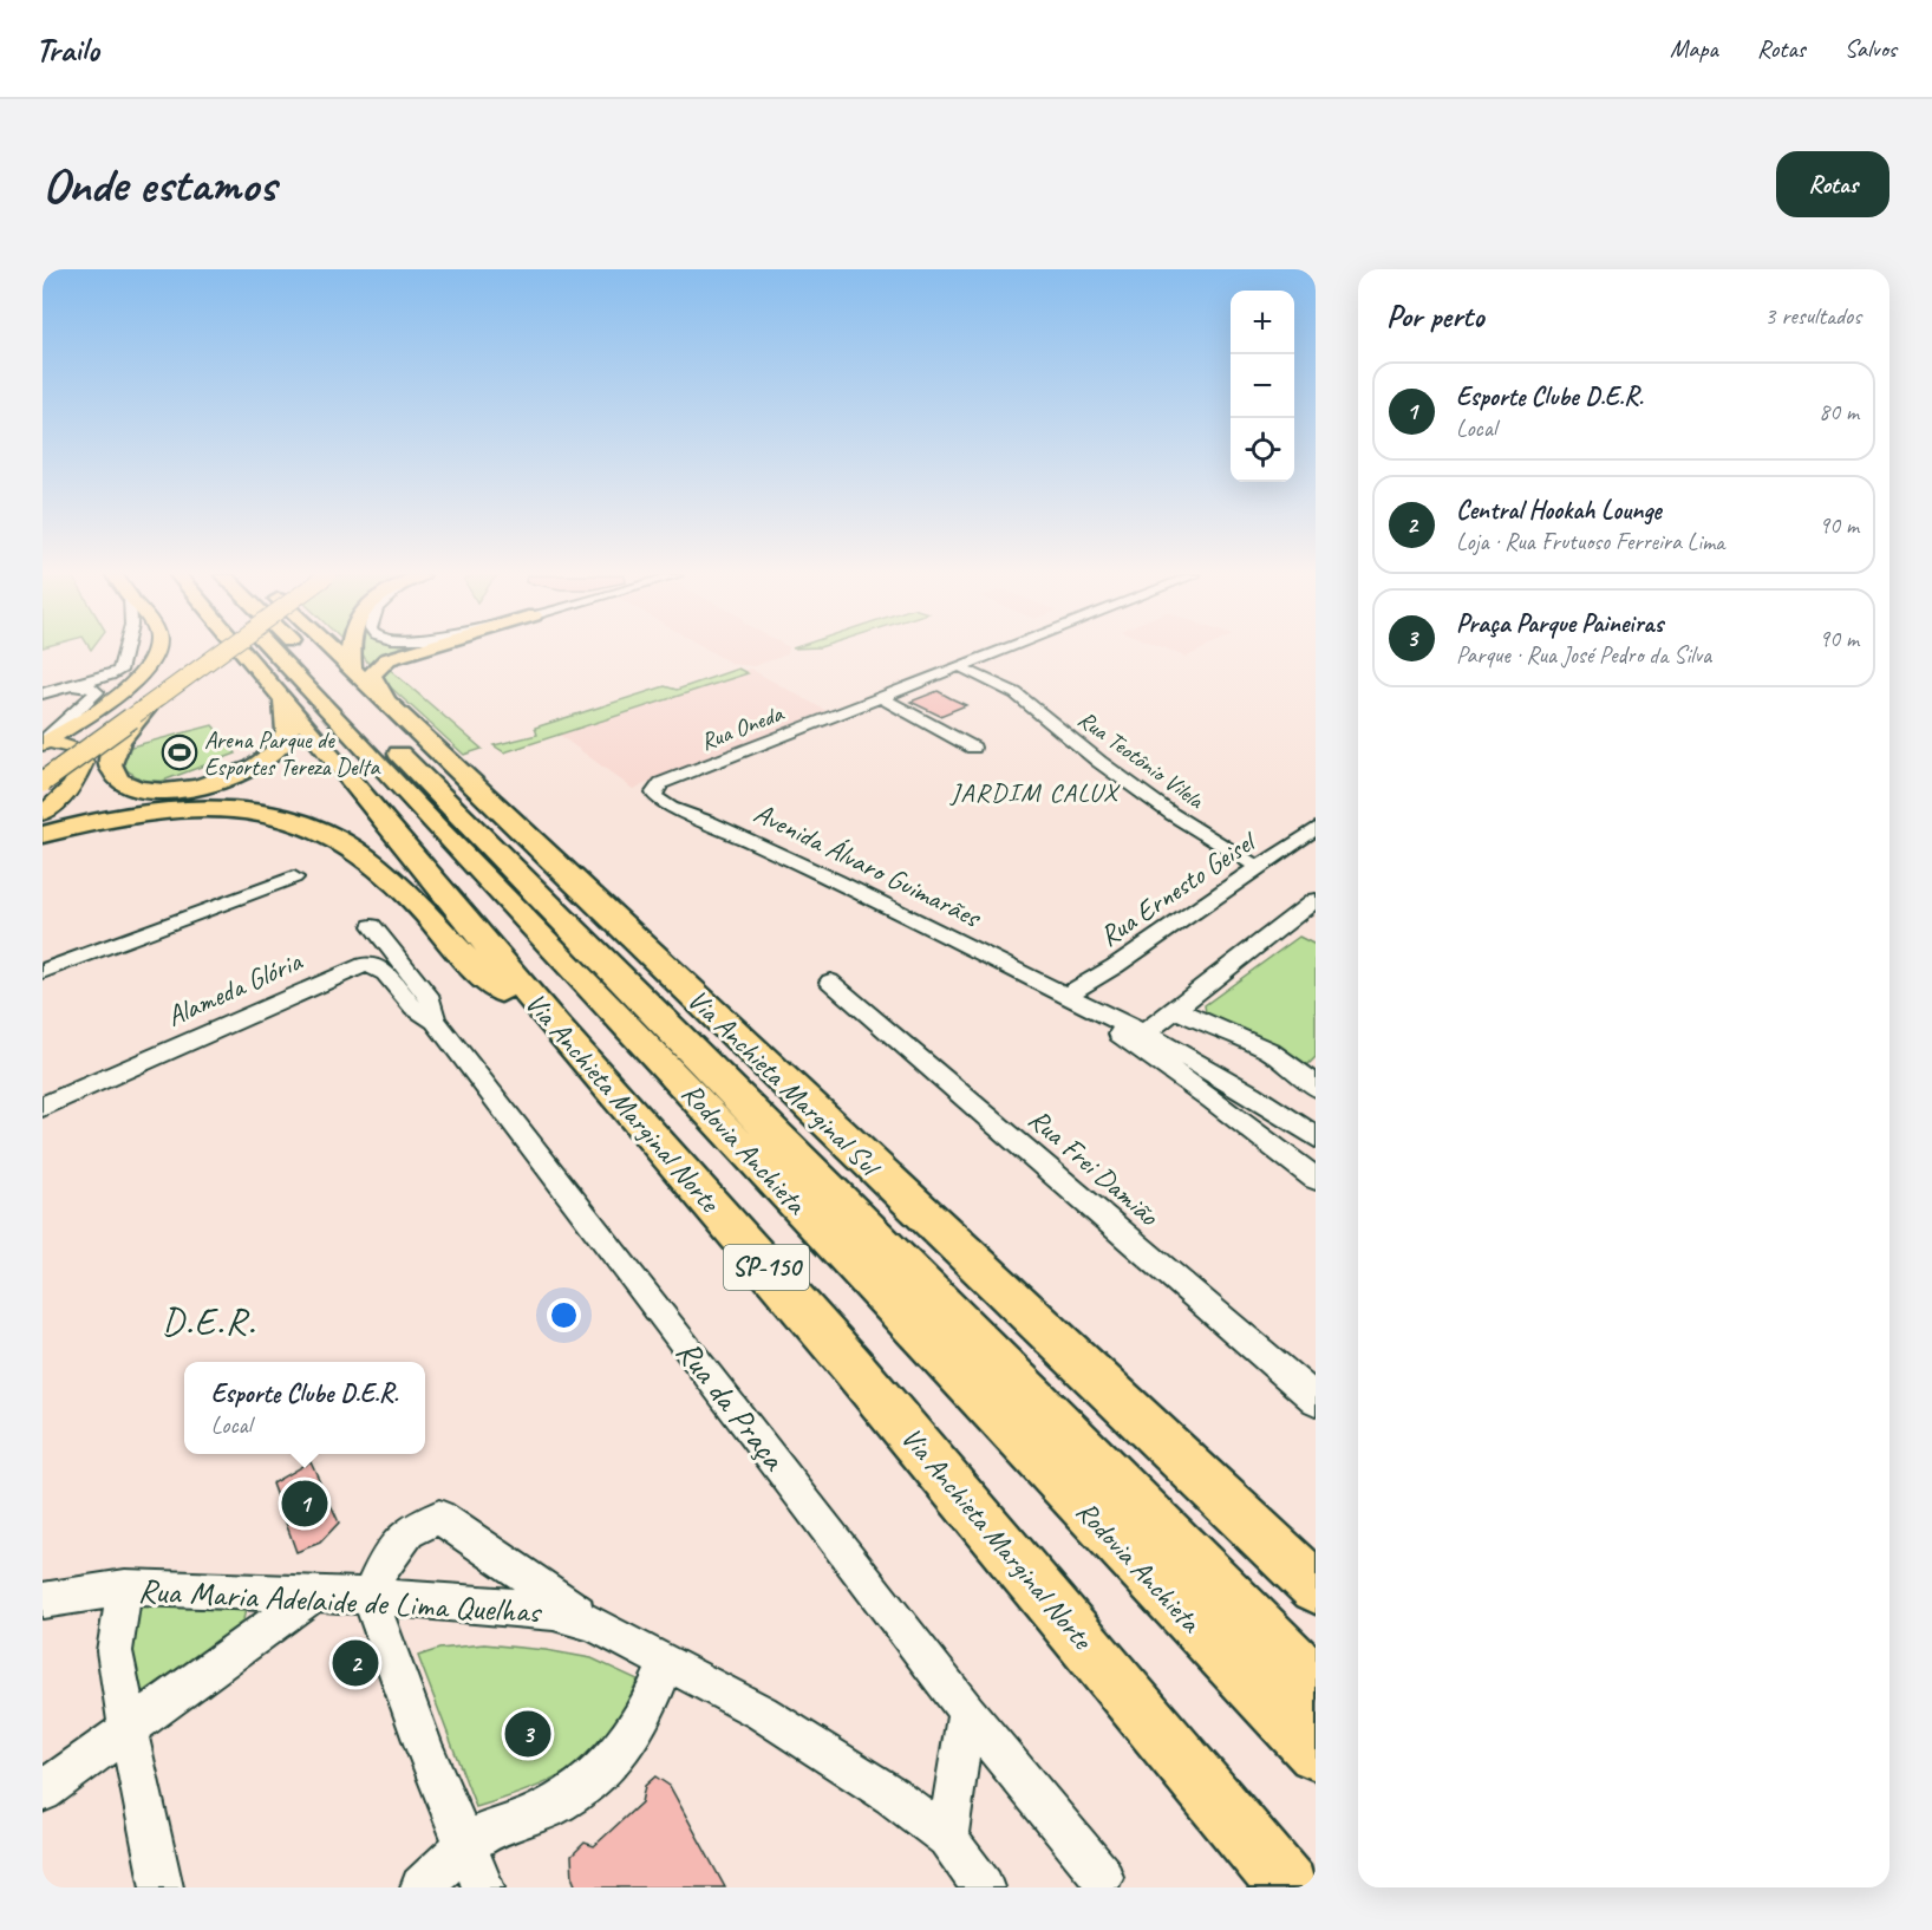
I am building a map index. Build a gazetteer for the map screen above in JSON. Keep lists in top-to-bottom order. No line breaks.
{"streets":{"highway":["Via Anchieta Marginal Sul","Via Anchieta Marginal Norte","Rodovia Anchieta","SP-150"],"street":["Rua Oneda","Rua Teotônio Vilela","Avenida Álvaro Guimarães","Rua Ernesto Geisel","Alameda Glória","Rua Frei Damião","Rua da Praça","Rua Maria Adelaide de Lima Quelhas"]},"crossings":[["Rua Oneda","Rua Teotônio Vilela"],["Rua Oneda","Avenida Álvaro Guimarães"],["Rua Teotônio Vilela","Rua Ernesto Geisel"],["Avenida Álvaro Guimarães","Rua Ernesto Geisel"],["Alameda Glória","Rua da Praça"]],"districts":["JARDIM CALUX","D.E.R."],"places":{"sports":["Arena Parque de Esportes Tereza Delta"]},"page":{"header":"Trailo","nav":["Mapa","Rotas","Salvos"],"buttons":"Rotas","title":"Onde estamos","heading":["Por perto","3 resultados"],"map_buttons":["+","−"],"list":[{"mark":"1","name":"Esporte Clube D.E.R.","note":"Local","value":"80 m"},{"mark":"2","name":"Central Hookah Lounge","note":"Loja · Rua Frutuoso Ferreira Lima","value":"90 m"},{"mark":"3","name":"Praça Parque Paineiras","note":"Parque · Rua José Pedro da Silva","value":"90 m"}],"popup":["Esporte Clube D.E.R.","Local"],"pins":["1","2","3"]}}
